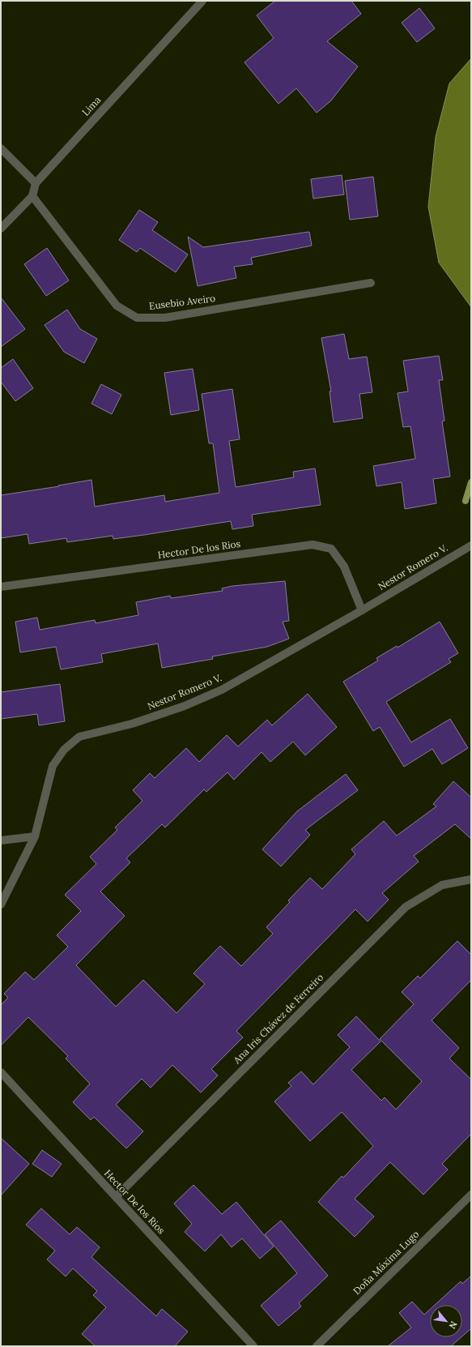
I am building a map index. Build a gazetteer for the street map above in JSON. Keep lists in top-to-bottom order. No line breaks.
{"streets":{"street":["Lima","Eusebio Aveiro","Hector De los Rios","Nestor Romero V.","Ana Iris Chávez de Ferreiro","Doña Máxima Lugo"]},"crossings":[["Lima","Eusebio Aveiro"],["Hector De los Rios","Nestor Romero V."],["Hector De los Rios","Ana Iris Chávez de Ferreiro"]],"north":"bottom right"}
